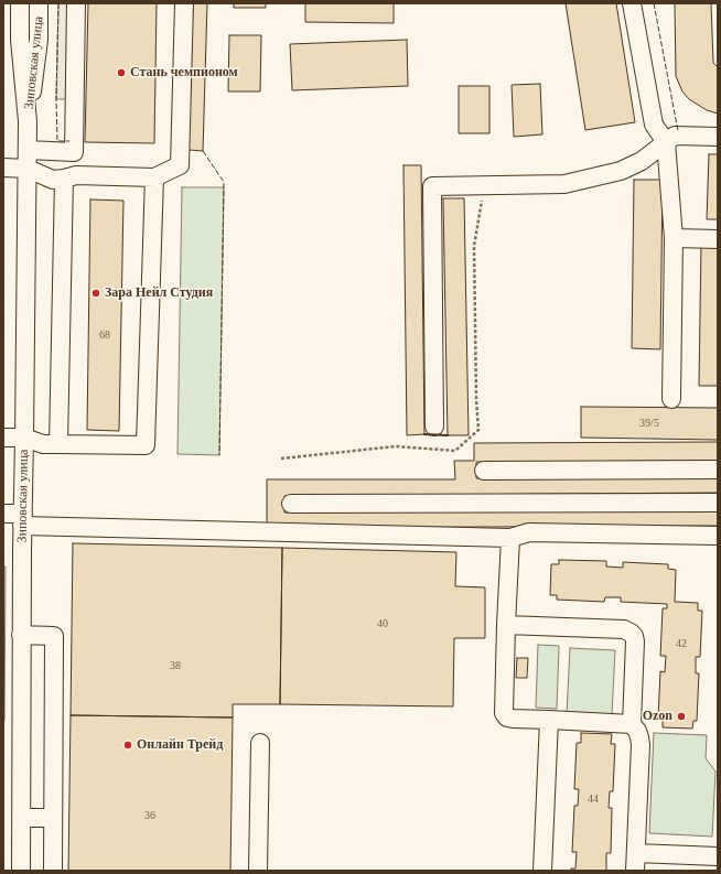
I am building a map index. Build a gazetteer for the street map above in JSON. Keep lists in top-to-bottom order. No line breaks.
{"streets":{"street":["Зиповская улица"]},"places":["Стань чемпионом","Зара Нейл Студия","Ozon","Онлайн Трейд"],"house_numbers":["68","39/5","40","42","38","44","36"]}
